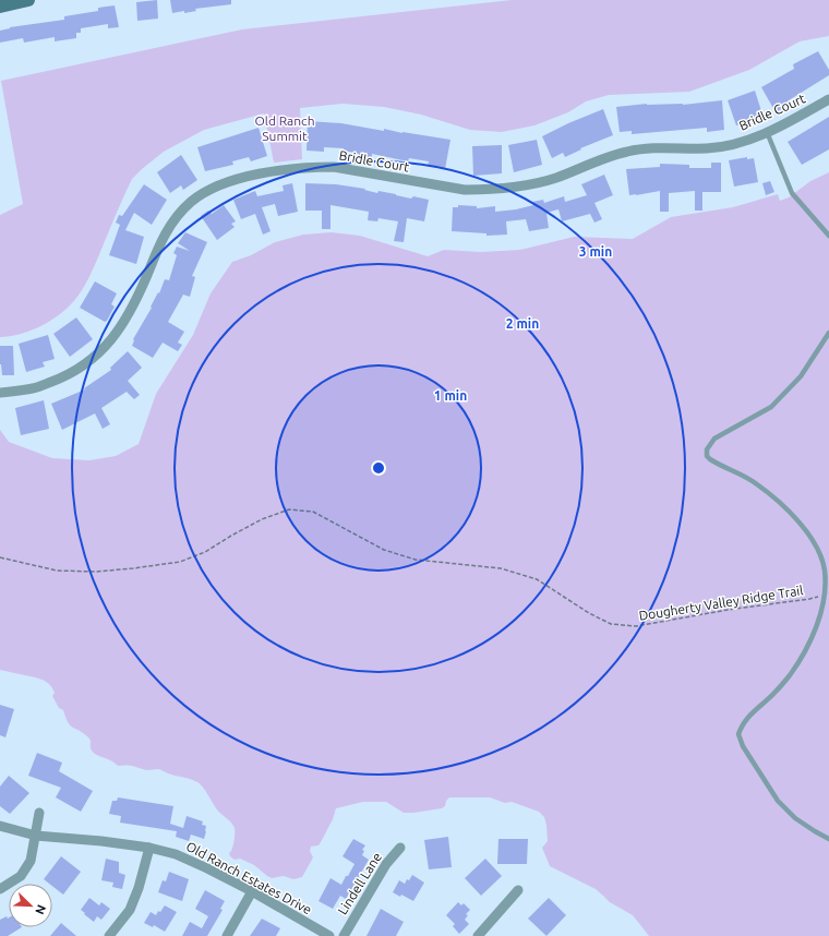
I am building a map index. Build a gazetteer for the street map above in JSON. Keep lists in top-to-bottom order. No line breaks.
{"streets":{"street":["Bridle Court","Old Ranch Estates Drive","Lindell Lane"],"path":["Dougherty Valley Ridge Trail"]},"parks":["Old Ranch Summit"],"north":"bottom right","rings":["3 min","2 min","1 min"]}
